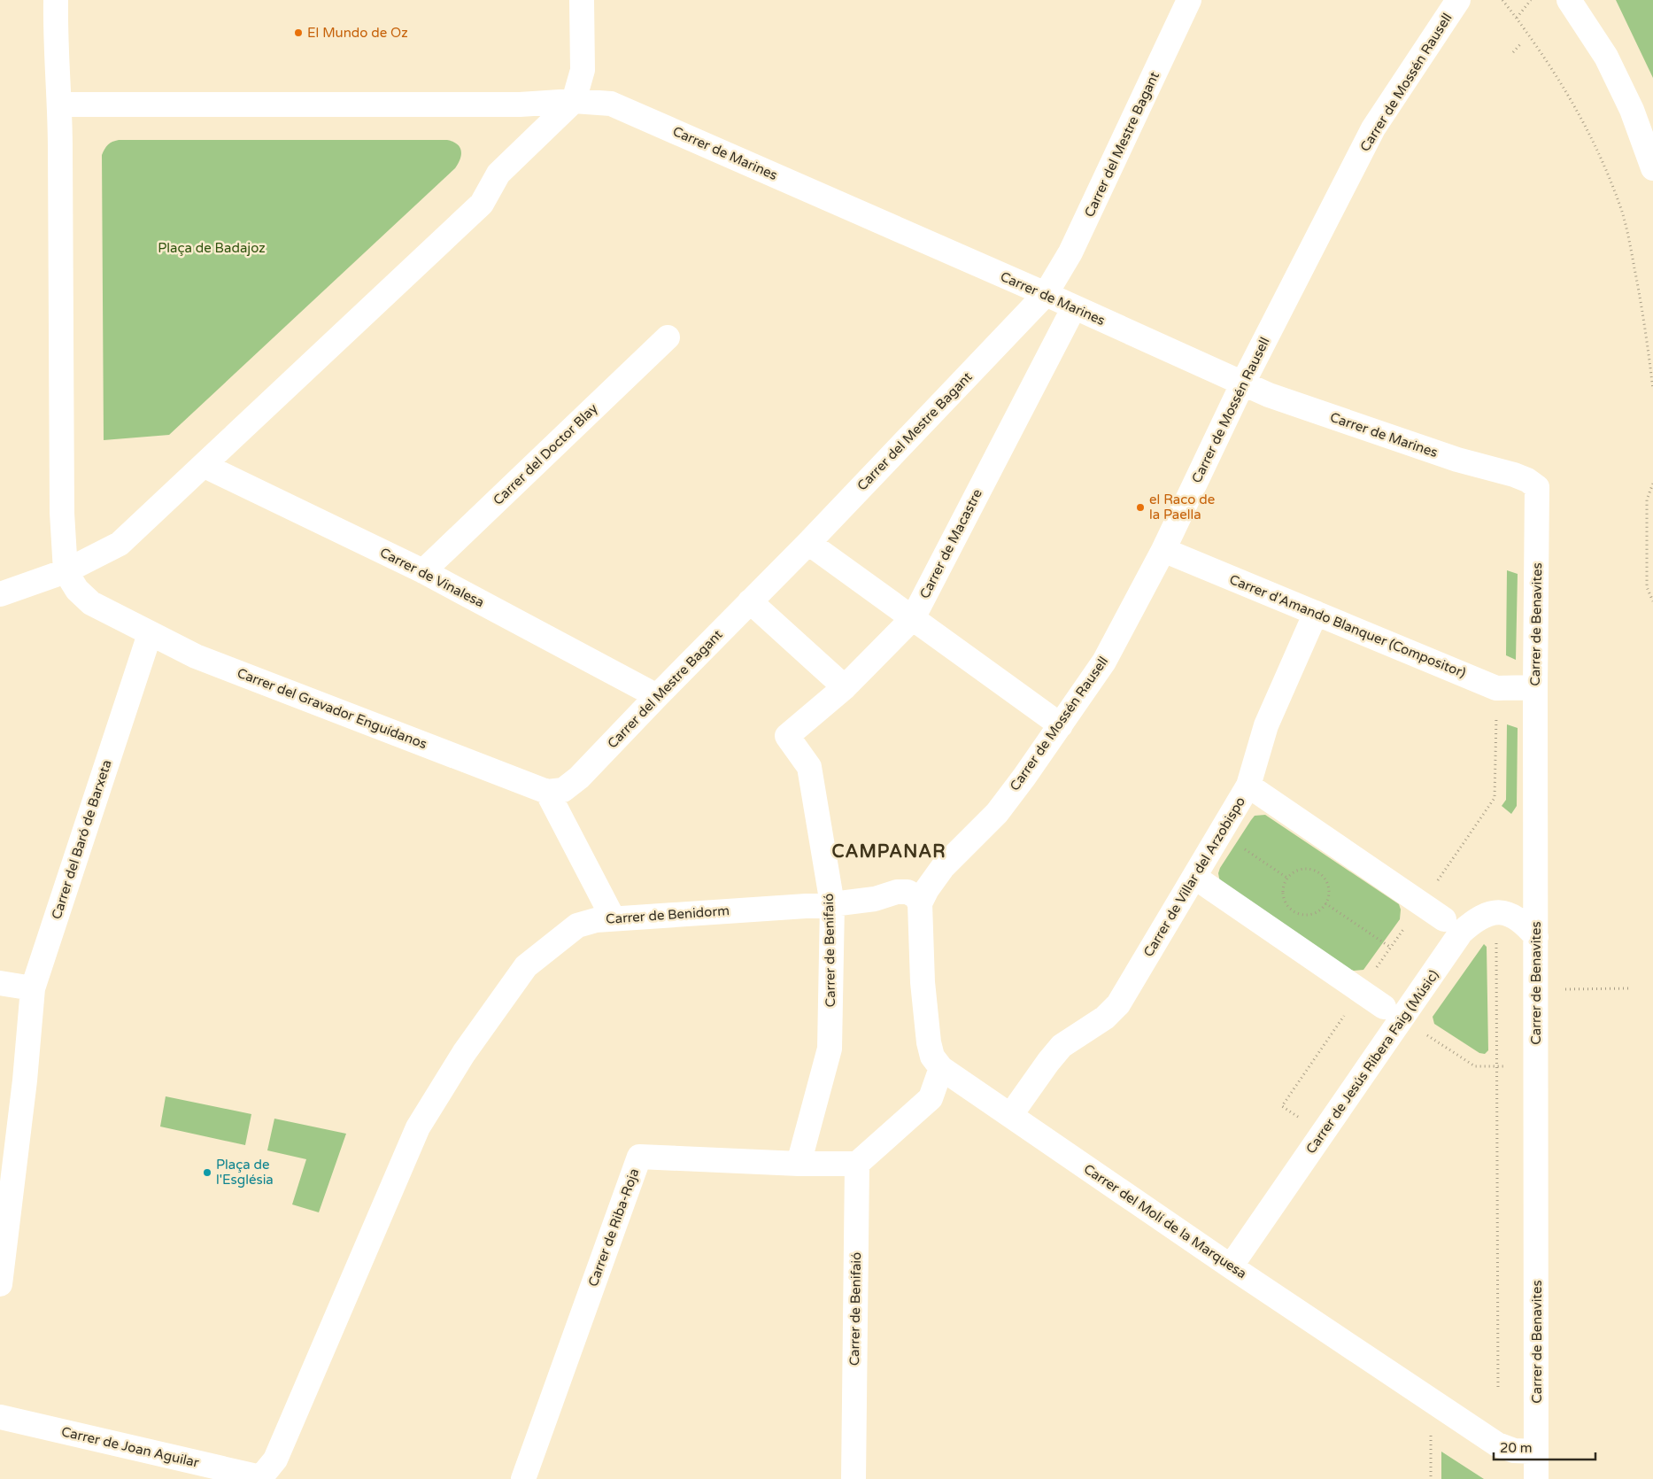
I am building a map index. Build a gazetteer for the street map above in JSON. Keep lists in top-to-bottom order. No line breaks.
{"streets":{"street":["Carrer de Mossén Rausell","Carrer del Mestre Bagant","Carrer de Marines","Carrer del Doctor Blay","Carrer de Macastre","Carrer de Vinalesa","Carrer de Benavites","Carrer d'Amando Blanquer (Compositor)","Carrer del Gravador Enguídanos","Carrer del Baró de Barxeta","Carrer de Villar del Arzobispo","Carrer de Benidorm","Carrer de Benifaió","Carrer de Jesús Ribera Faig (Músic)","Carrer del Molí de la Marquesa","Carrer de Riba-Roja","Carrer de Joan Aguilar"]},"crossings":[["Carrer de Mossén Rausell","Carrer de Marines"],["Carrer de Mossén Rausell","Carrer d'Amando Blanquer (Compositor)"],["Carrer de Mossén Rausell","Carrer del Molí de la Marquesa"],["Carrer del Mestre Bagant","Carrer de Marines"],["Carrer del Mestre Bagant","Carrer de Vinalesa"],["Carrer del Mestre Bagant","Carrer del Gravador Enguídanos"],["Carrer de Marines","Carrer de Macastre"],["Carrer de Marines","Carrer de Benavites"],["Carrer del Doctor Blay","Carrer de Vinalesa"],["Carrer de Macastre","Carrer de Benifaió"],["Carrer de Benavites","Carrer d'Amando Blanquer (Compositor)"],["Carrer de Benavites","Carrer de Jesús Ribera Faig (Músic)"],["Carrer de Benavites","Carrer del Molí de la Marquesa"],["Carrer d'Amando Blanquer (Compositor)","Carrer de Villar del Arzobispo"],["Carrer del Gravador Enguídanos","Carrer del Baró de Barxeta"],["Carrer de Benidorm","Carrer de Benifaió"],["Carrer de Benidorm","Carrer de Joan Aguilar"],["Carrer de Benifaió","Carrer de Riba-Roja"],["Carrer de Jesús Ribera Faig (Músic)","Carrer del Molí de la Marquesa"]],"districts":["CAMPANAR"],"parks":["Plaça de Badajoz"],"places":["El Mundo de Oz","el Raco de la Paella","Plaça de l'Església"],"scale_bar":"20 m"}
